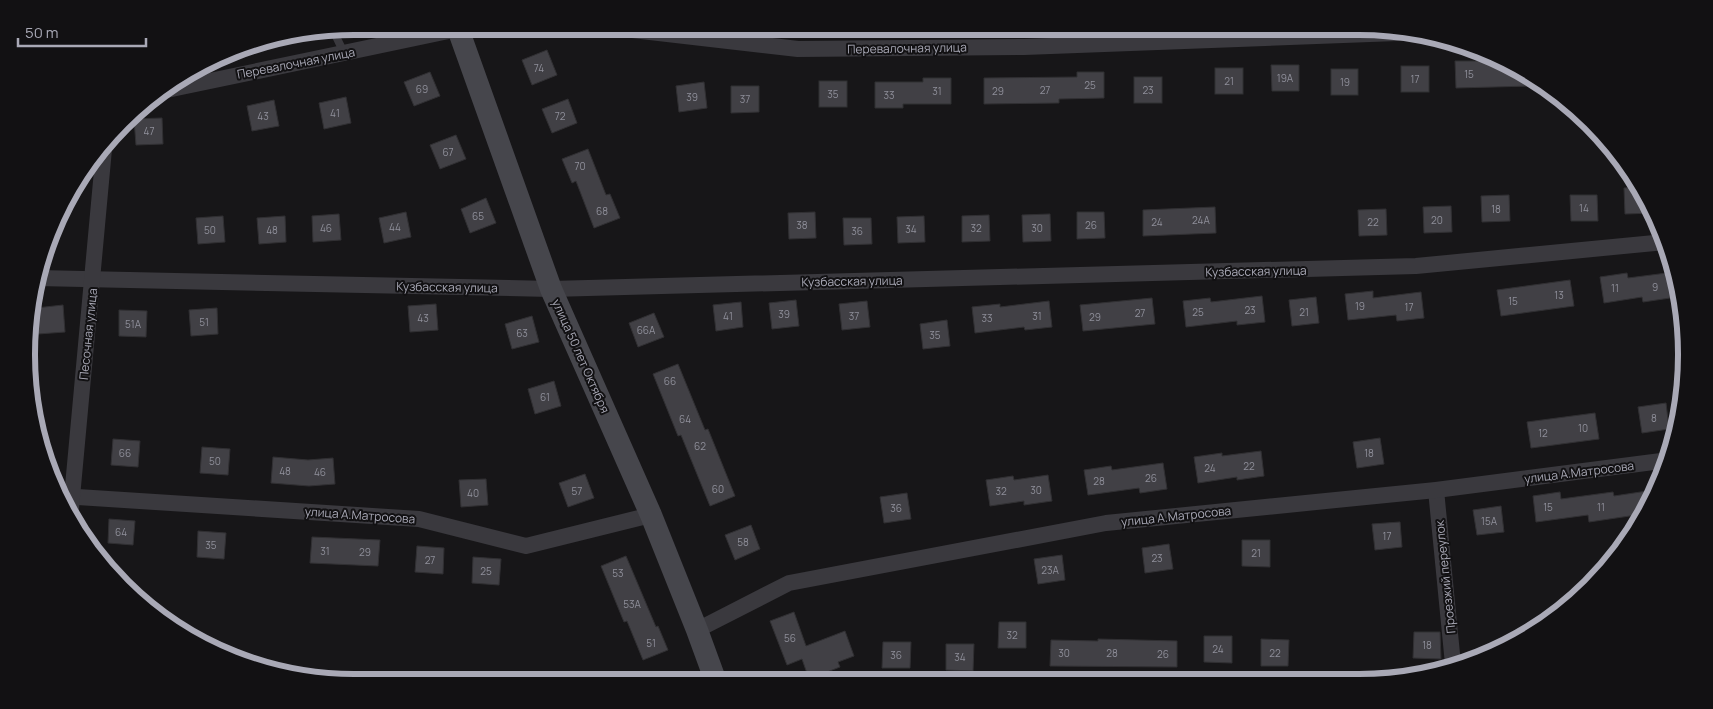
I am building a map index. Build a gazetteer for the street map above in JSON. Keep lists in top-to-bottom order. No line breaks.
{"streets":{"main road":["улица 50 лет Октября"],"street":["Перевалочная улица","Кузбасская улица","Песочная улица","улица А.Матросова","Проезжий переулок"]},"crossings":[["Кузбасская улица","Песочная улица"],["Кузбасская улица","улица 50 лет Октября"],["улица 50 лет Октября","улица А.Матросова"],["улица А.Матросова","Проезжий переулок"]],"house_numbers":["74","15","19А","17","21","19","25","69","27","23","31","29","35","33","39","37","41","43","72","47","67","70","14","18","68","65","24А","20","24","22","38","26","44","46","32","30","34","50","48","36","9","11","13","15","19","17","23","25","21","27","39","41","37","31","29","43","33","51","51А","66А","63","35","66","61","8","64","10","12","62","66","18","50","22","24","48","46","26","28","60","30","57","32","40","15","11","36","15А","64","17","58","35","31","29","21","23","27","23А","25","53","53А","32","56","51","18","24","30","28","22","26","36","34"],"scale_bar":"50 m"}
